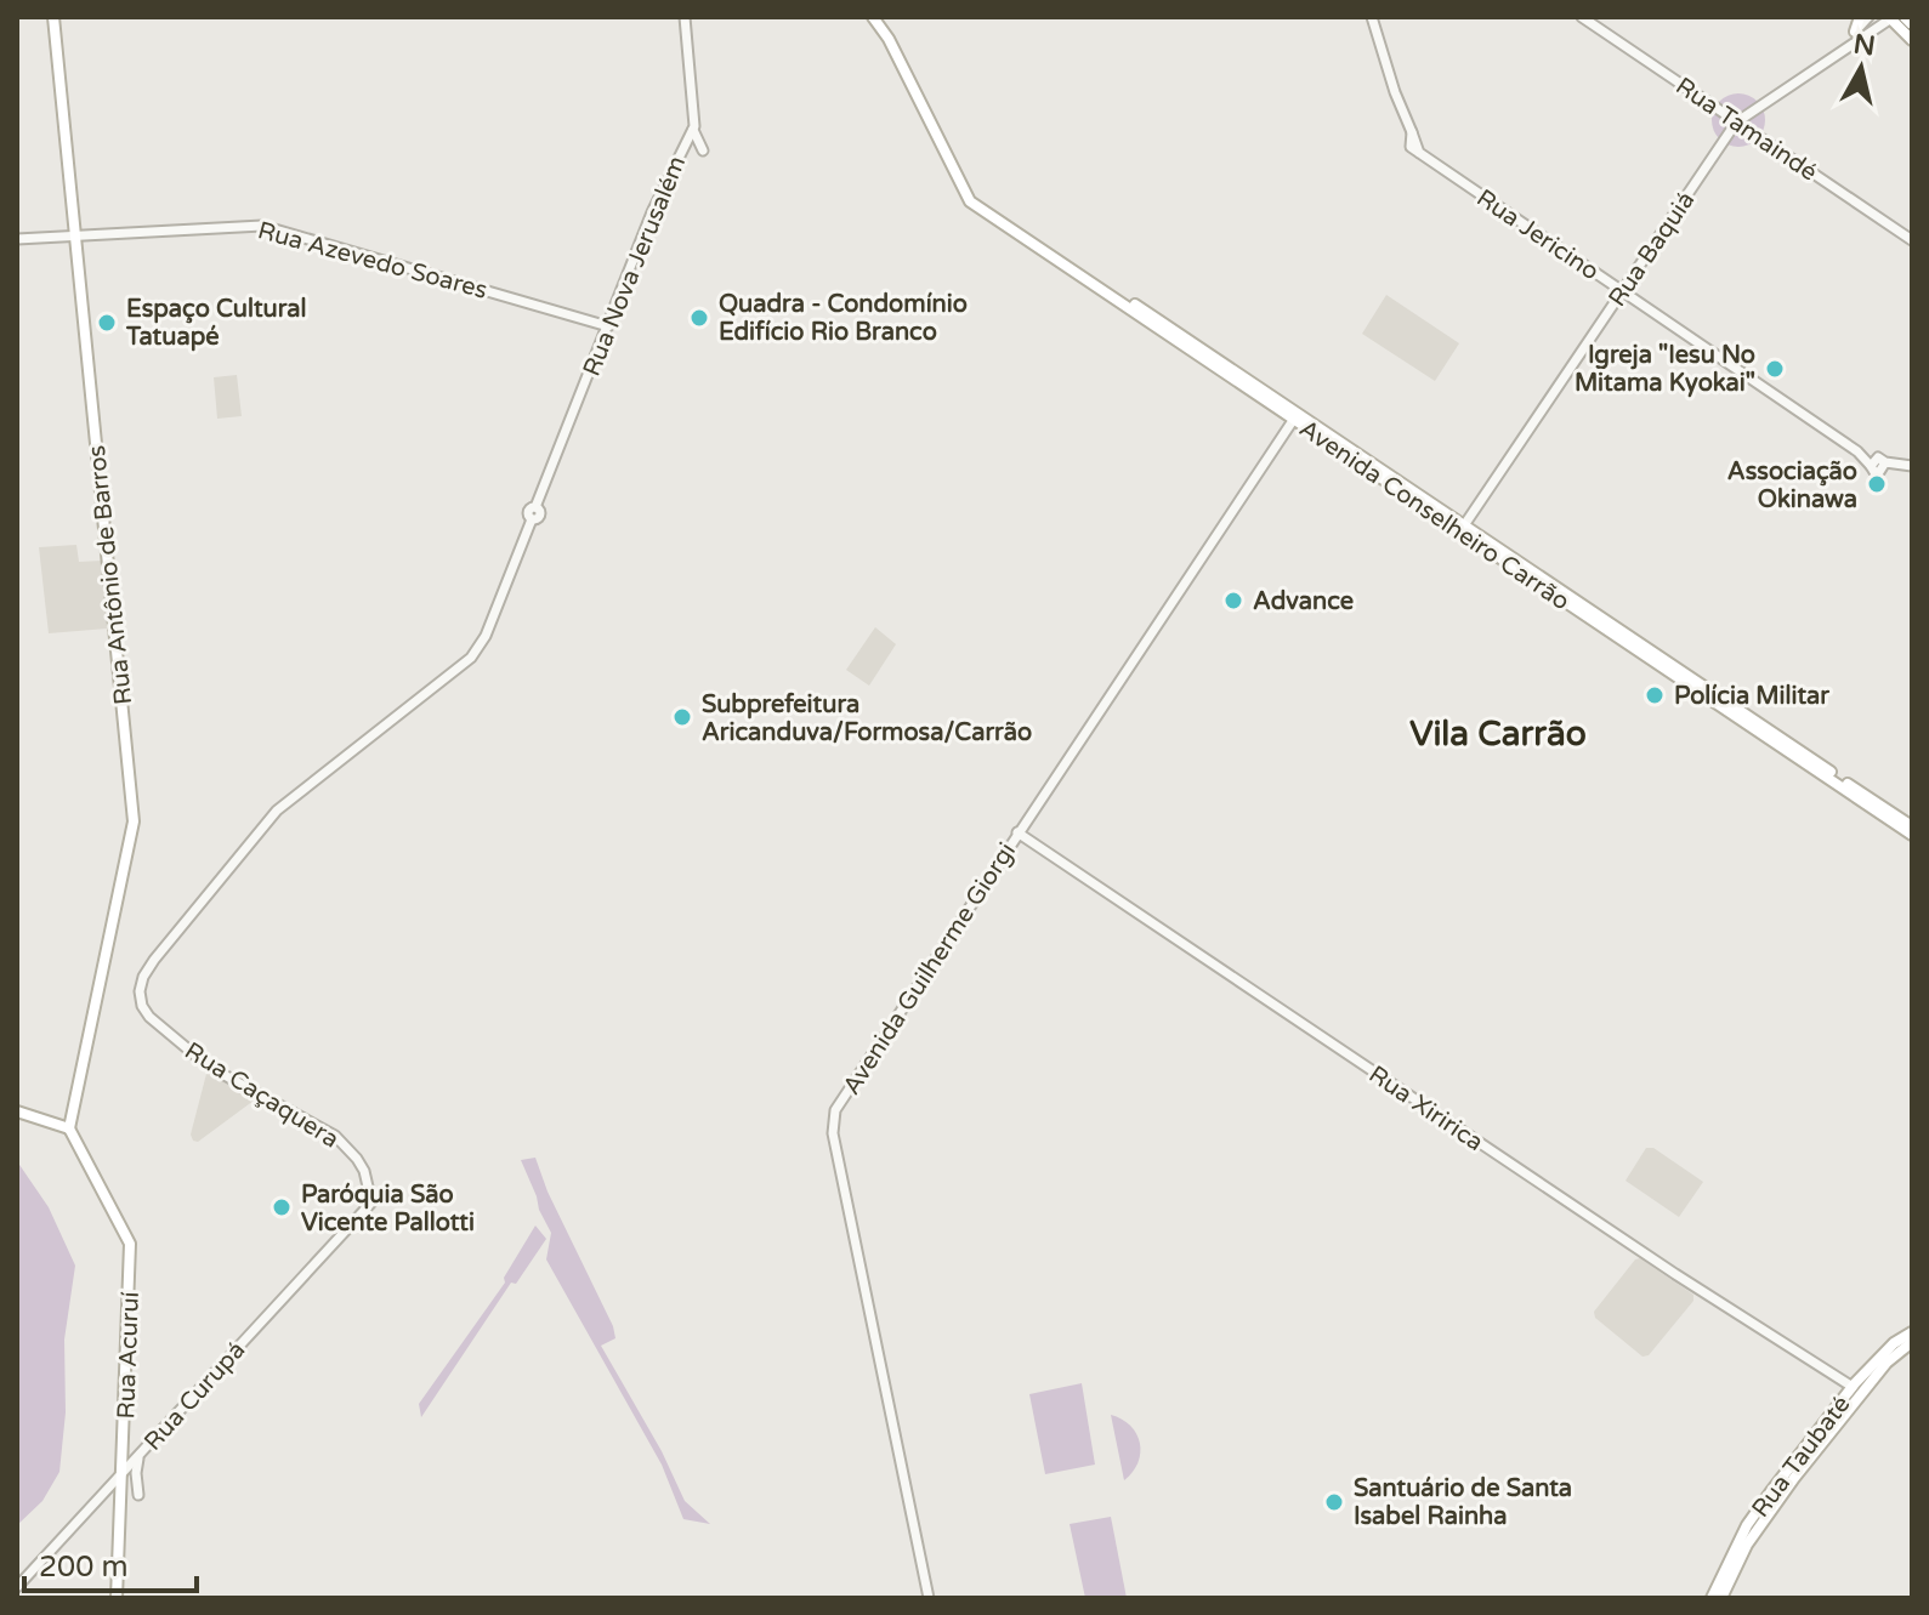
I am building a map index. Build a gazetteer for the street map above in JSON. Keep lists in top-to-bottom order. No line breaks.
{"streets":{"main road":["Avenida Conselheiro Carrão","Rua Antônio de Barros","Rua Acuruí","Rua Taubaté"],"street":["Rua Tamaindé","Rua Jericino","Rua Baquiá","Rua Azevedo Soares","Rua Nova Jerusalém","Avenida Guilherme Giorgi","Rua Caçaquera","Rua Xiririca","Rua Curupá"]},"crossings":[["Rua Tamaindé","Rua Baquiá"],["Rua Jericino","Rua Baquiá"],["Rua Baquiá","Avenida Conselheiro Carrão"],["Rua Azevedo Soares","Rua Nova Jerusalém"],["Rua Azevedo Soares","Rua Antônio de Barros"],["Rua Nova Jerusalém","Rua Caçaquera"],["Avenida Conselheiro Carrão","Avenida Guilherme Giorgi"],["Rua Antônio de Barros","Rua Acuruí"],["Avenida Guilherme Giorgi","Rua Xiririca"],["Rua Caçaquera","Rua Curupá"],["Rua Xiririca","Rua Taubaté"],["Rua Acuruí","Rua Curupá"]],"districts":["Vila Carrão"],"places":["Quadra - Condomínio Edifício Rio Branco","Espaço Cultural Tatuapé","Igreja \"Iesu No Mitama Kyokai\"","Associação Okinawa","Advance","Polícia Militar","Subprefeitura Aricanduva/Formosa/Carrão","Paróquia São Vicente Pallotti","Santuário de Santa Isabel Rainha"],"scale_bar":"200 m","north":"top"}
